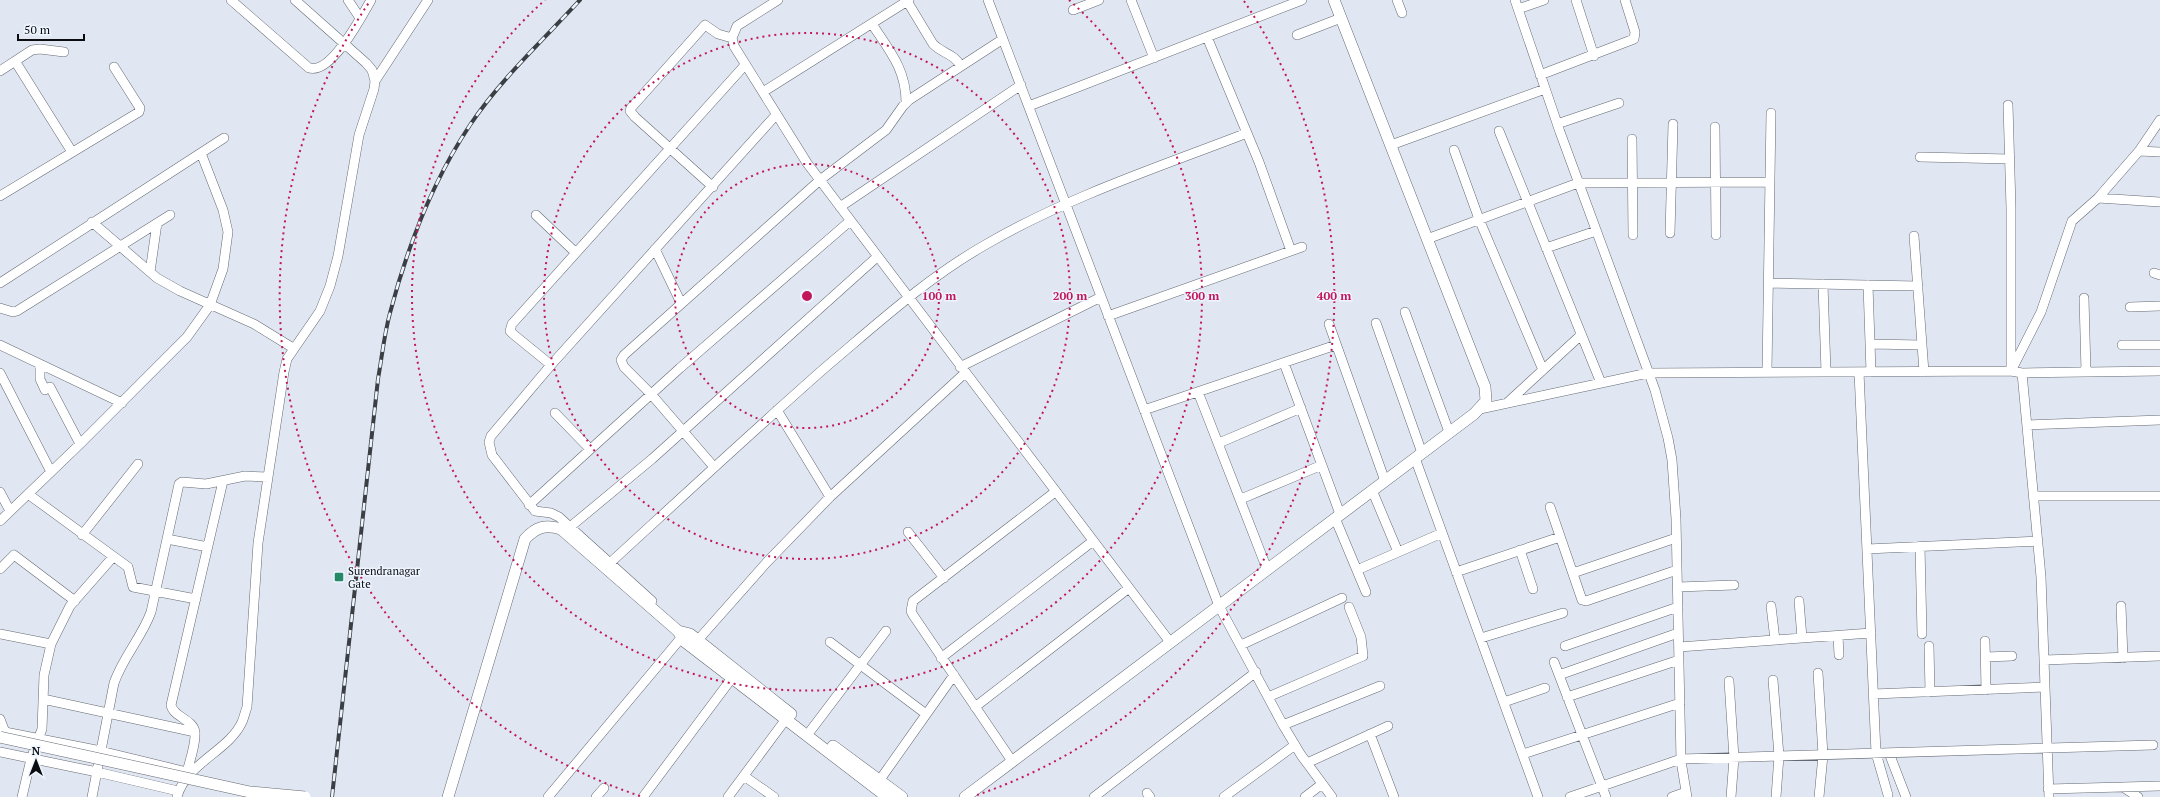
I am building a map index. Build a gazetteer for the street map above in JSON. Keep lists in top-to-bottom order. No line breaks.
{"places":{"transit":["Surendranagar Gate"]},"scale_bar":"50 m","north":"top","rings":["100 m","200 m","300 m","400 m"]}
